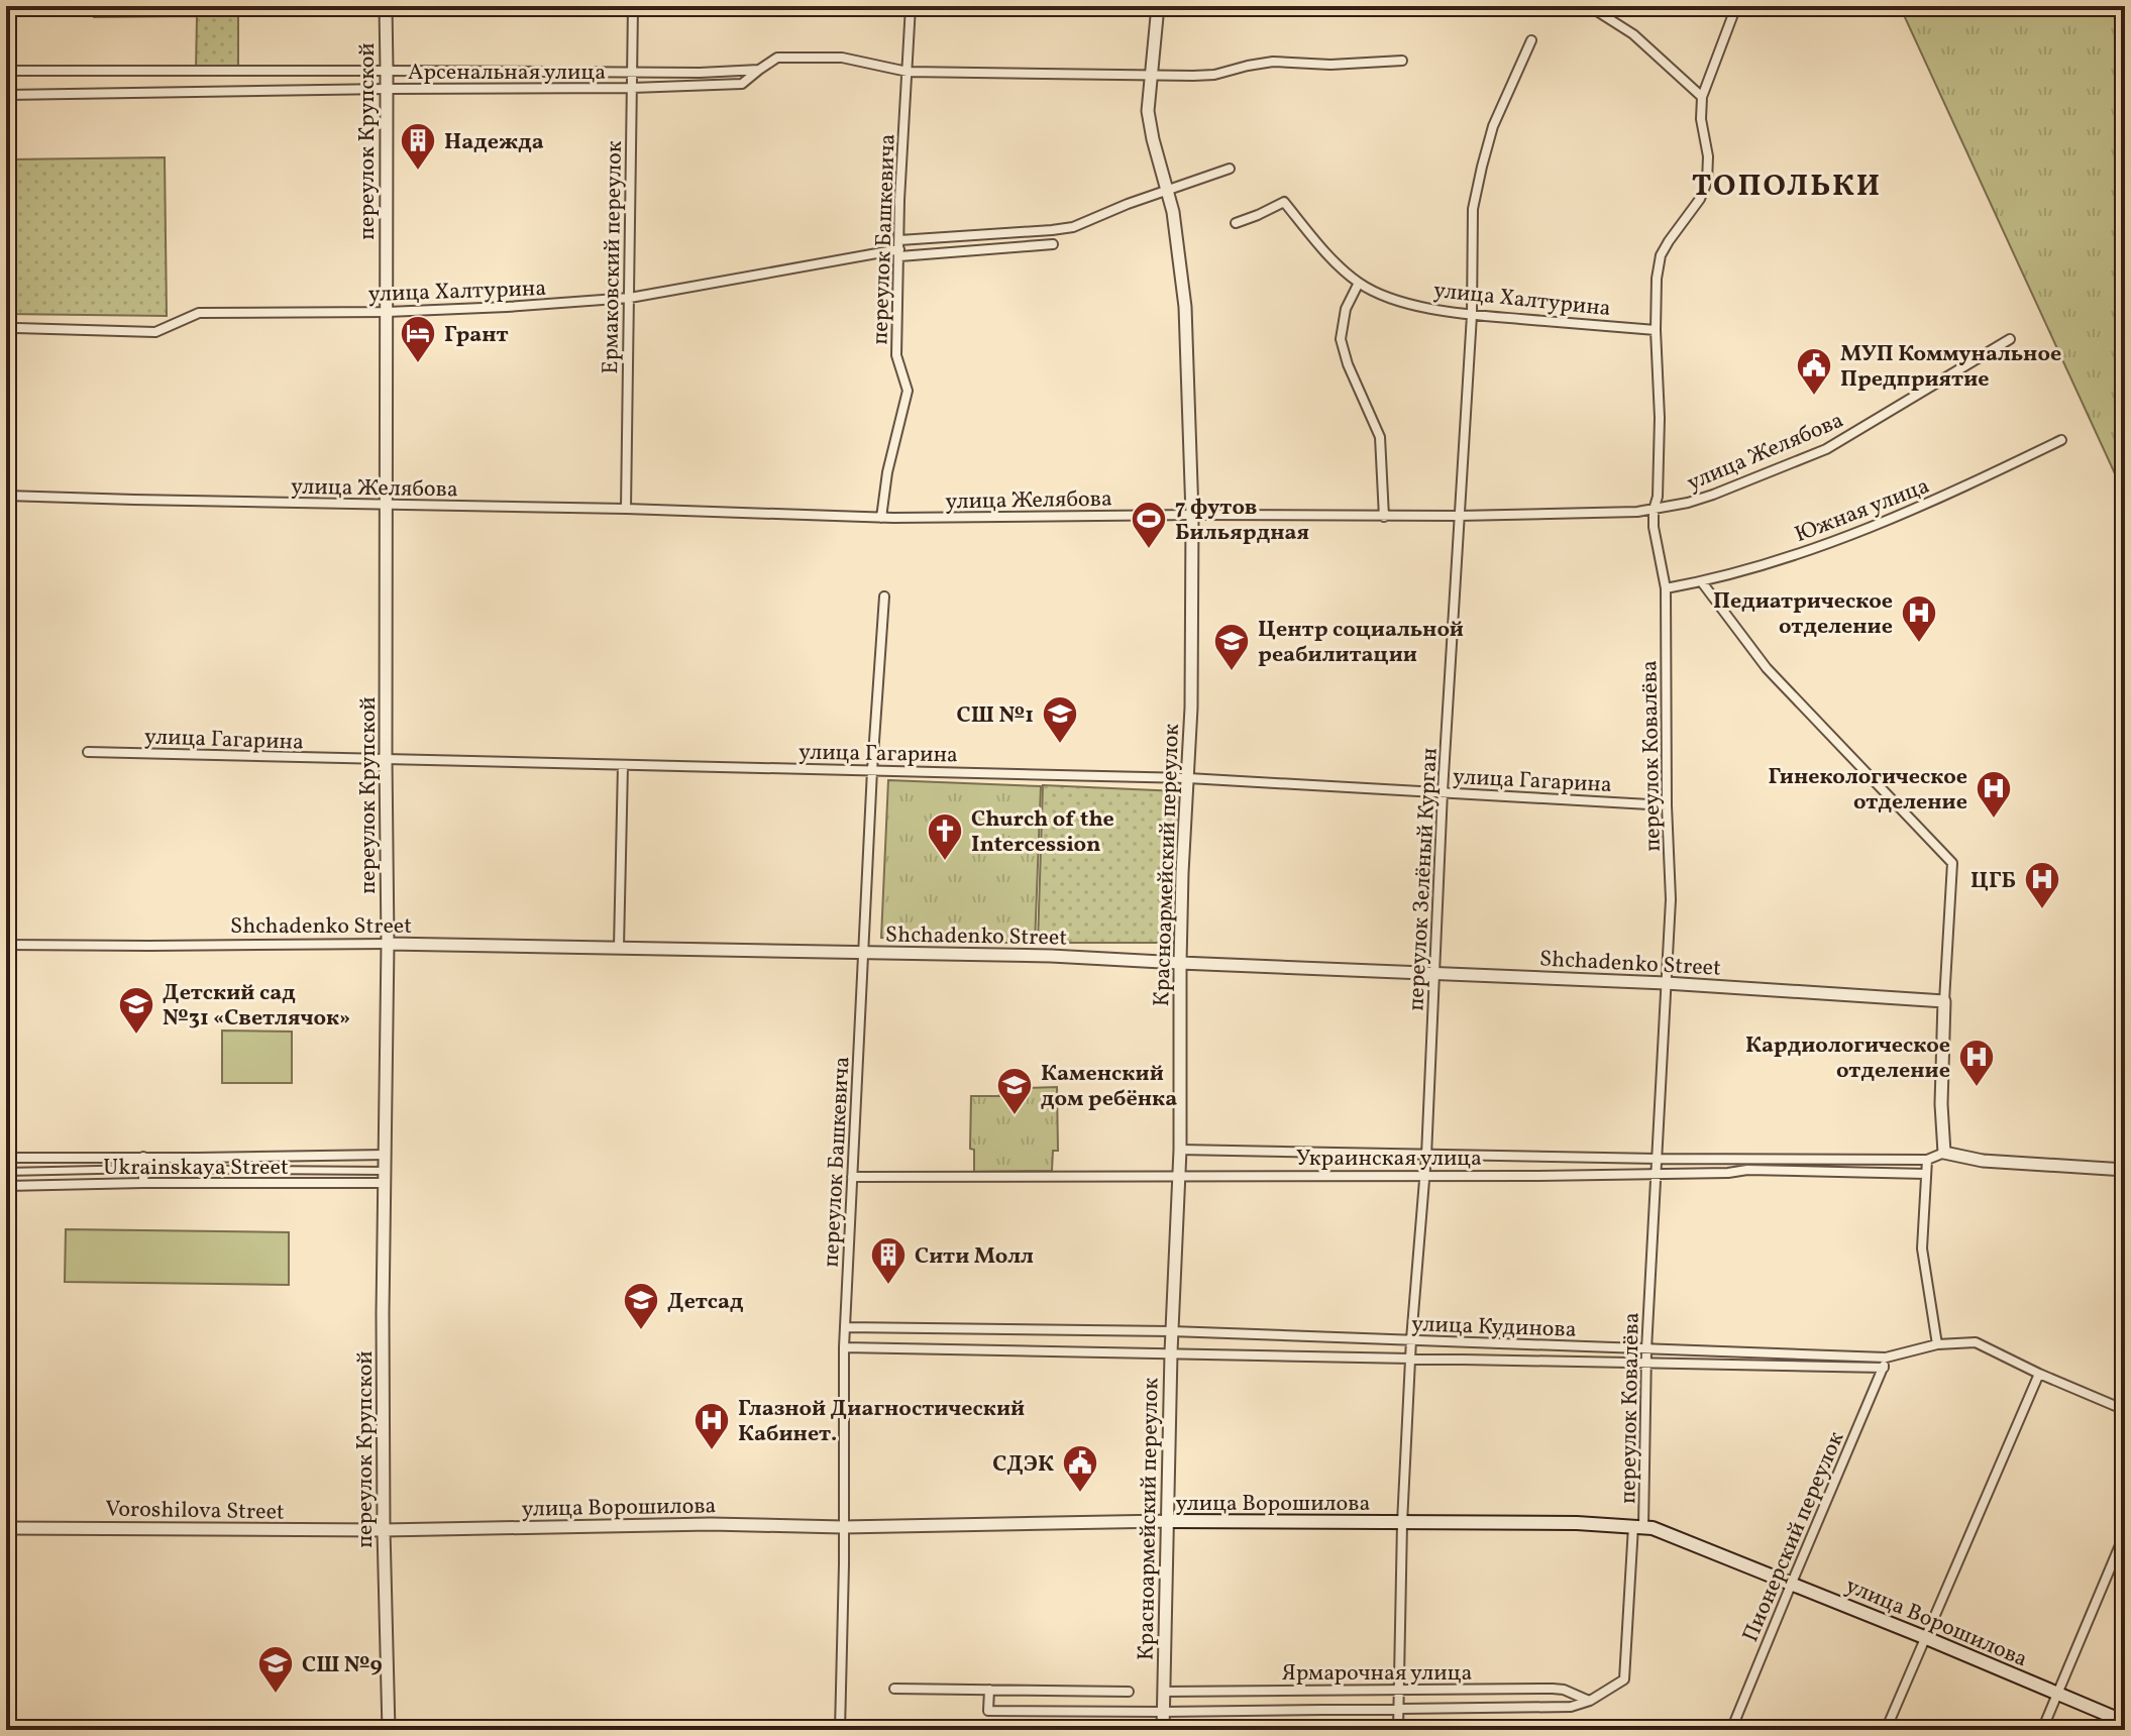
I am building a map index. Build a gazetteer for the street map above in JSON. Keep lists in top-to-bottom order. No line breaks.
{"streets":{"main road":["улица Ворошилова"],"street":["Арсенальная улица","переулок Крупской","переулок Башкевича","Ермаковский переулок","улица Халтурина","улица Желябова","Южная улица","улица Гагарина","переулок Ковалёва","Красноармейский переулок","переулок Зелёный Курган","Shchadenko Street","Украинская улица","Ukrainskaya Street","улица Кудинова","Voroshilova Street","Пионерский переулок","Ярмарочная улица"]},"crossings":[["Арсенальная улица","переулок Крупской"],["Арсенальная улица","переулок Башкевича"],["Арсенальная улица","Ермаковский переулок"],["Арсенальная улица","Красноармейский переулок"],["переулок Крупской","улица Халтурина"],["переулок Крупской","улица Желябова"],["переулок Крупской","улица Гагарина"],["переулок Крупской","Shchadenko Street"],["переулок Крупской","Ukrainskaya Street"],["переулок Крупской","улица Ворошилова"],["переулок Крупской","Voroshilova Street"],["переулок Башкевича","улица Халтурина"],["переулок Башкевича","улица Желябова"],["переулок Башкевича","улица Гагарина"],["переулок Башкевича","Shchadenko Street"],["переулок Башкевича","Украинская улица"],["переулок Башкевича","улица Кудинова"],["переулок Башкевича","улица Ворошилова"],["Ермаковский переулок","улица Халтурина"],["Ермаковский переулок","улица Желябова"],["улица Халтурина","переулок Ковалёва"],["улица Халтурина","Красноармейский переулок"],["улица Халтурина","переулок Зелёный Курган"],["улица Желябова","переулок Ковалёва"],["улица Желябова","Красноармейский переулок"],["улица Желябова","переулок Зелёный Курган"],["Южная улица","переулок Ковалёва"],["улица Гагарина","переулок Ковалёва"],["улица Гагарина","Красноармейский переулок"],["улица Гагарина","переулок Зелёный Курган"],["переулок Ковалёва","Shchadenko Street"],["переулок Ковалёва","Украинская улица"],["переулок Ковалёва","улица Кудинова"],["переулок Ковалёва","улица Ворошилова"],["переулок Ковалёва","Ярмарочная улица"],["Красноармейский переулок","Shchadenko Street"],["Красноармейский переулок","Украинская улица"],["Красноармейский переулок","улица Кудинова"],["Красноармейский переулок","улица Ворошилова"],["Красноармейский переулок","Ярмарочная улица"],["переулок Зелёный Курган","Shchadenko Street"],["переулок Зелёный Курган","Украинская улица"],["переулок Зелёный Курган","улица Кудинова"],["переулок Зелёный Курган","улица Ворошилова"],["переулок Зелёный Курган","Ярмарочная улица"],["улица Кудинова","Пионерский переулок"],["улица Ворошилова","Voroshilova Street"],["улица Ворошилова","Пионерский переулок"]],"districts":["ТОПОЛЬКИ"],"places":{"building":["Надежда","Сити Молл"],"hotel":["Грант"],"public building":["МУП Коммунальное Предприятие","СДЭК"],"sports":["7 футов Бильярдная"],"hospital":["Педиатрическое отделение","Гинекологическое отделение","ЦГБ","Кардиологическое отделение","Глазной Диагностический Кабинет."],"school or university":["Центр социальной реабилитации","СШ №1","Детский сад №31 «Светлячок»","Каменский дом ребёнка","Детсад","СШ №9"],"church":["Church of the Intercession"]}}
